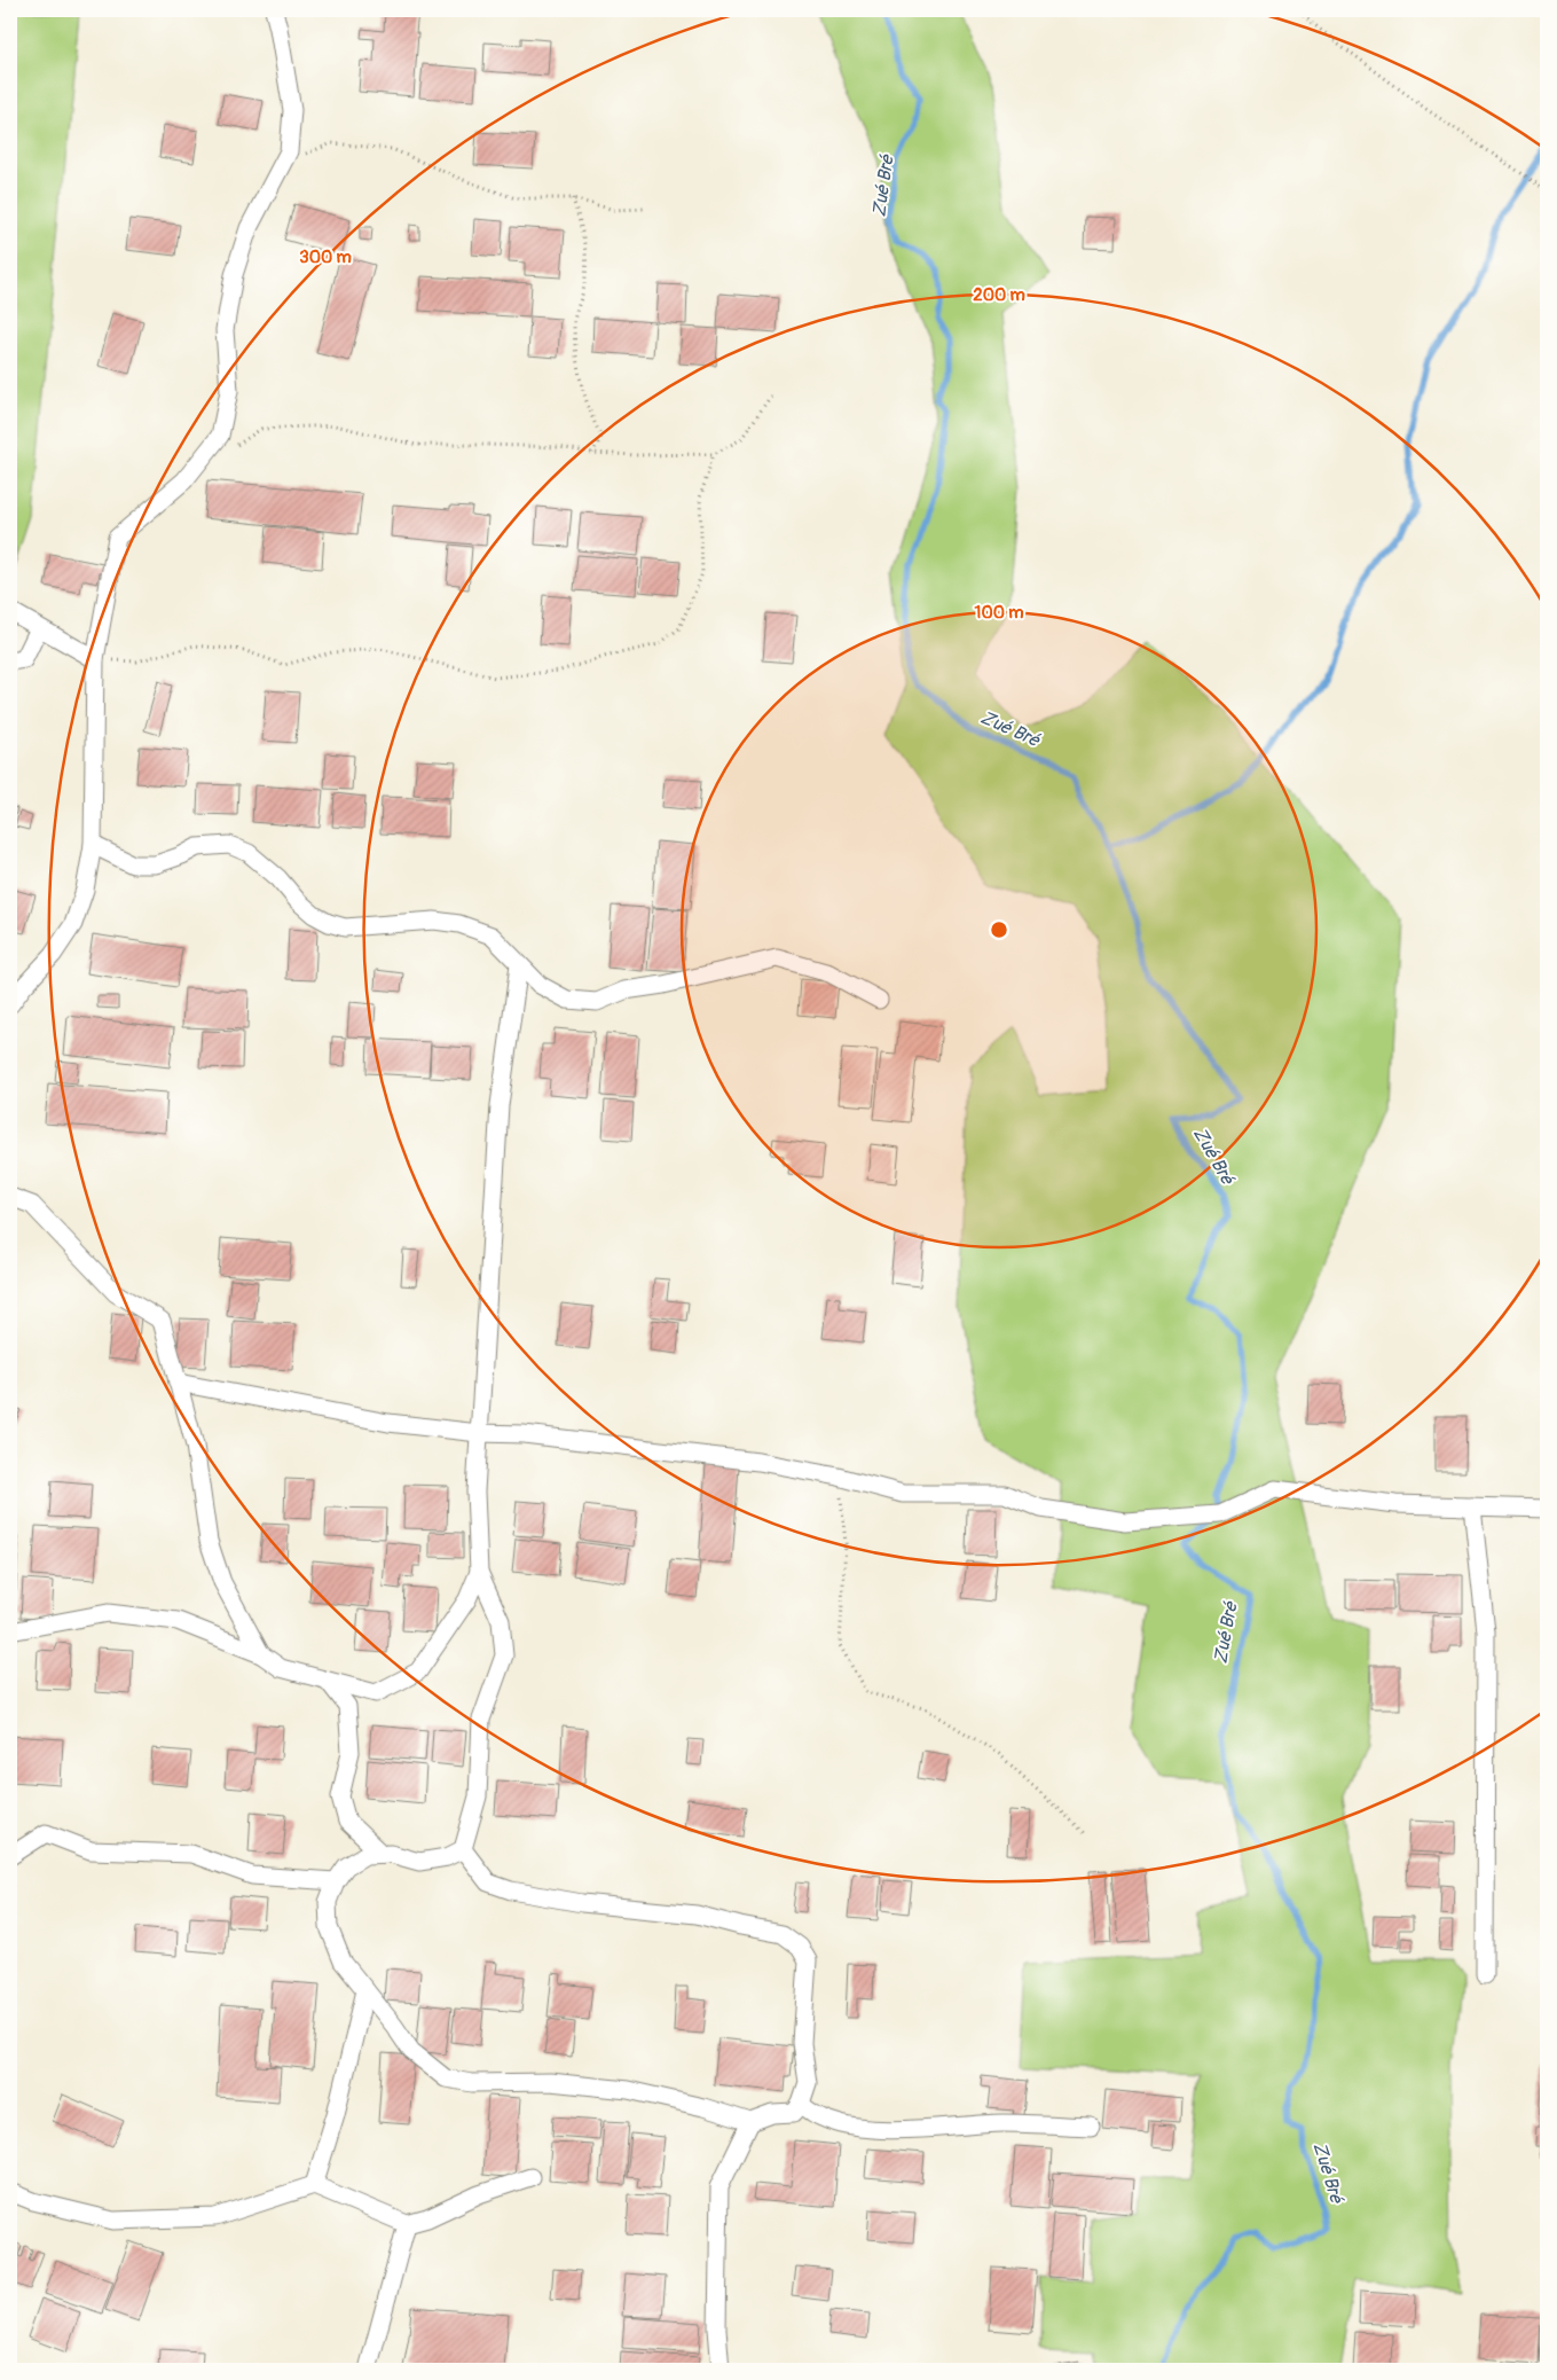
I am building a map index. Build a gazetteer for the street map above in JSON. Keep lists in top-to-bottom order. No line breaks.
{"water":["Zué Bré"],"rings":["300 m","200 m","100 m"]}
